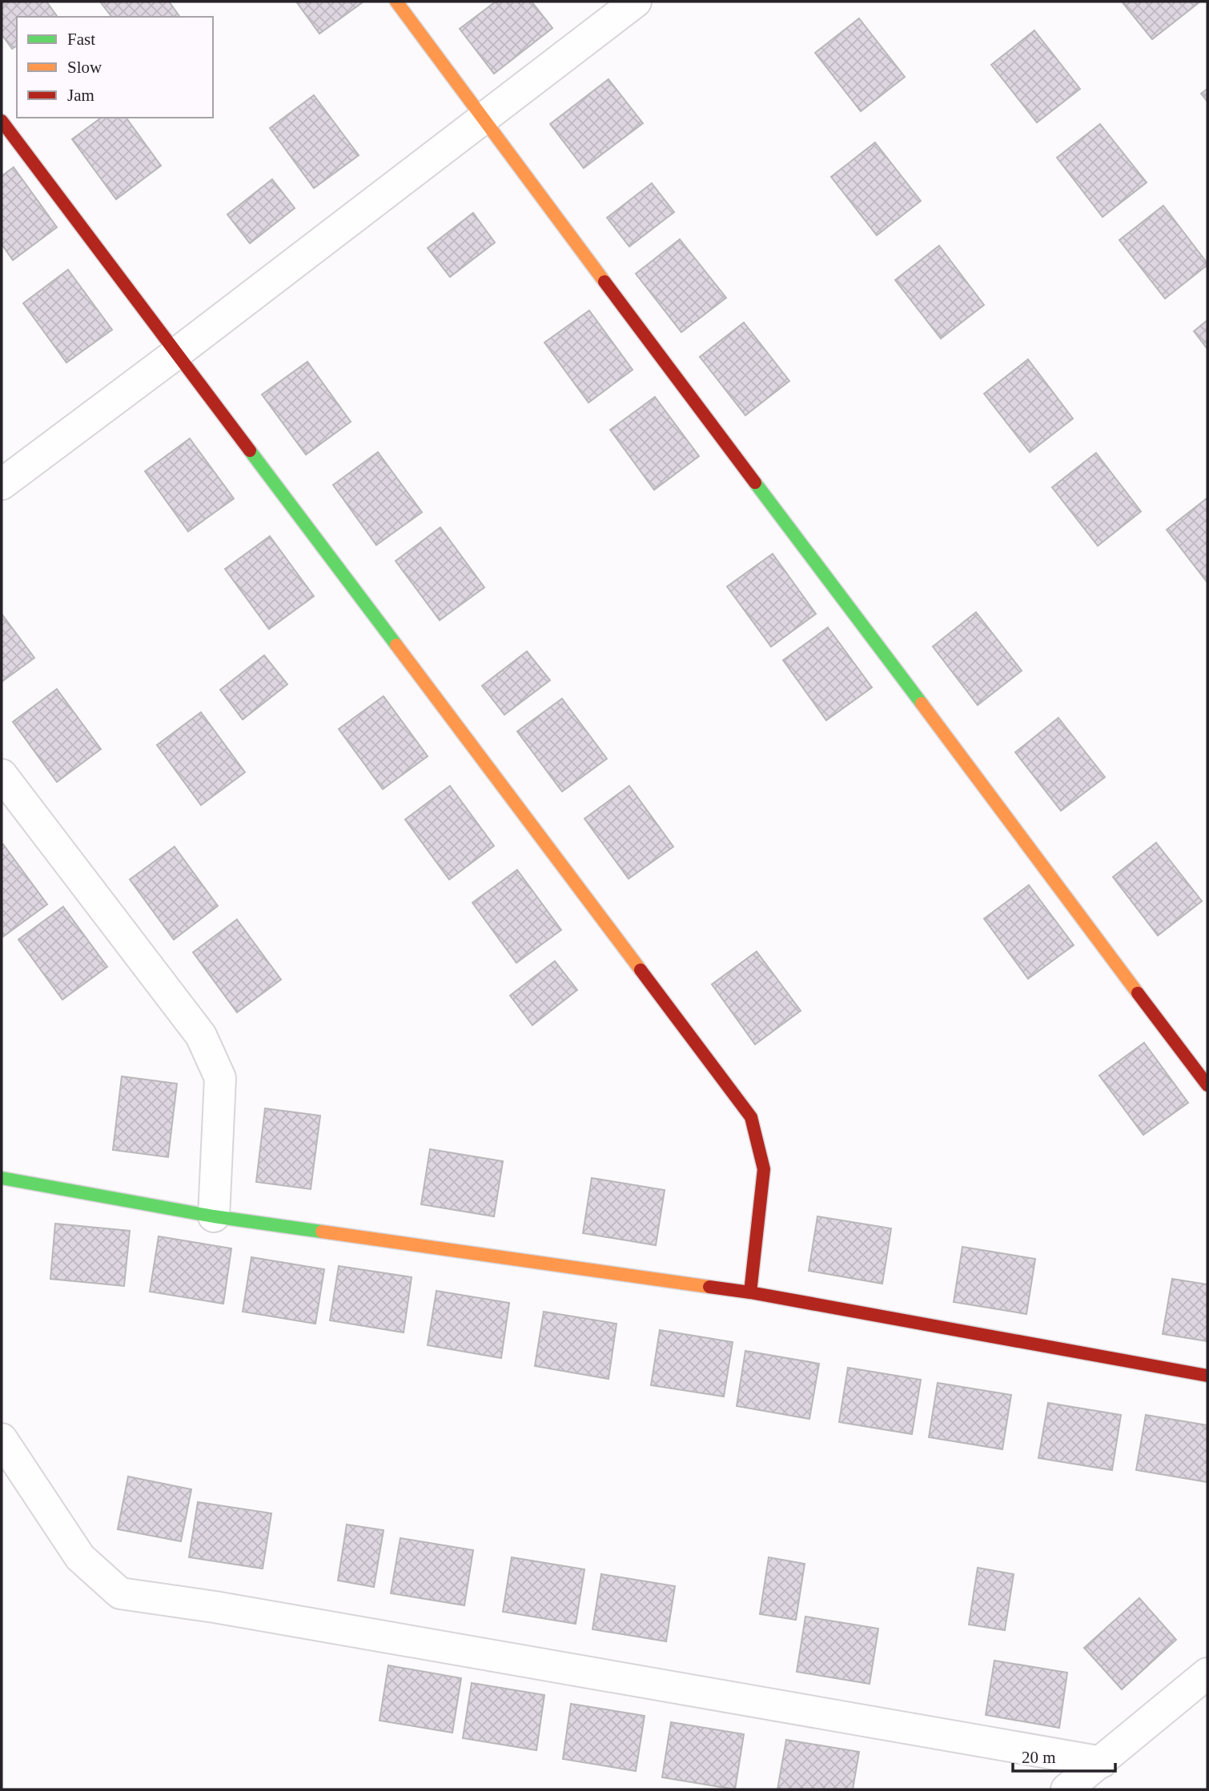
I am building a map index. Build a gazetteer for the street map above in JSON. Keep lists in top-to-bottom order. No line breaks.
{"legend":["Fast","Slow","Jam"],"scale_bar":"20 m"}
